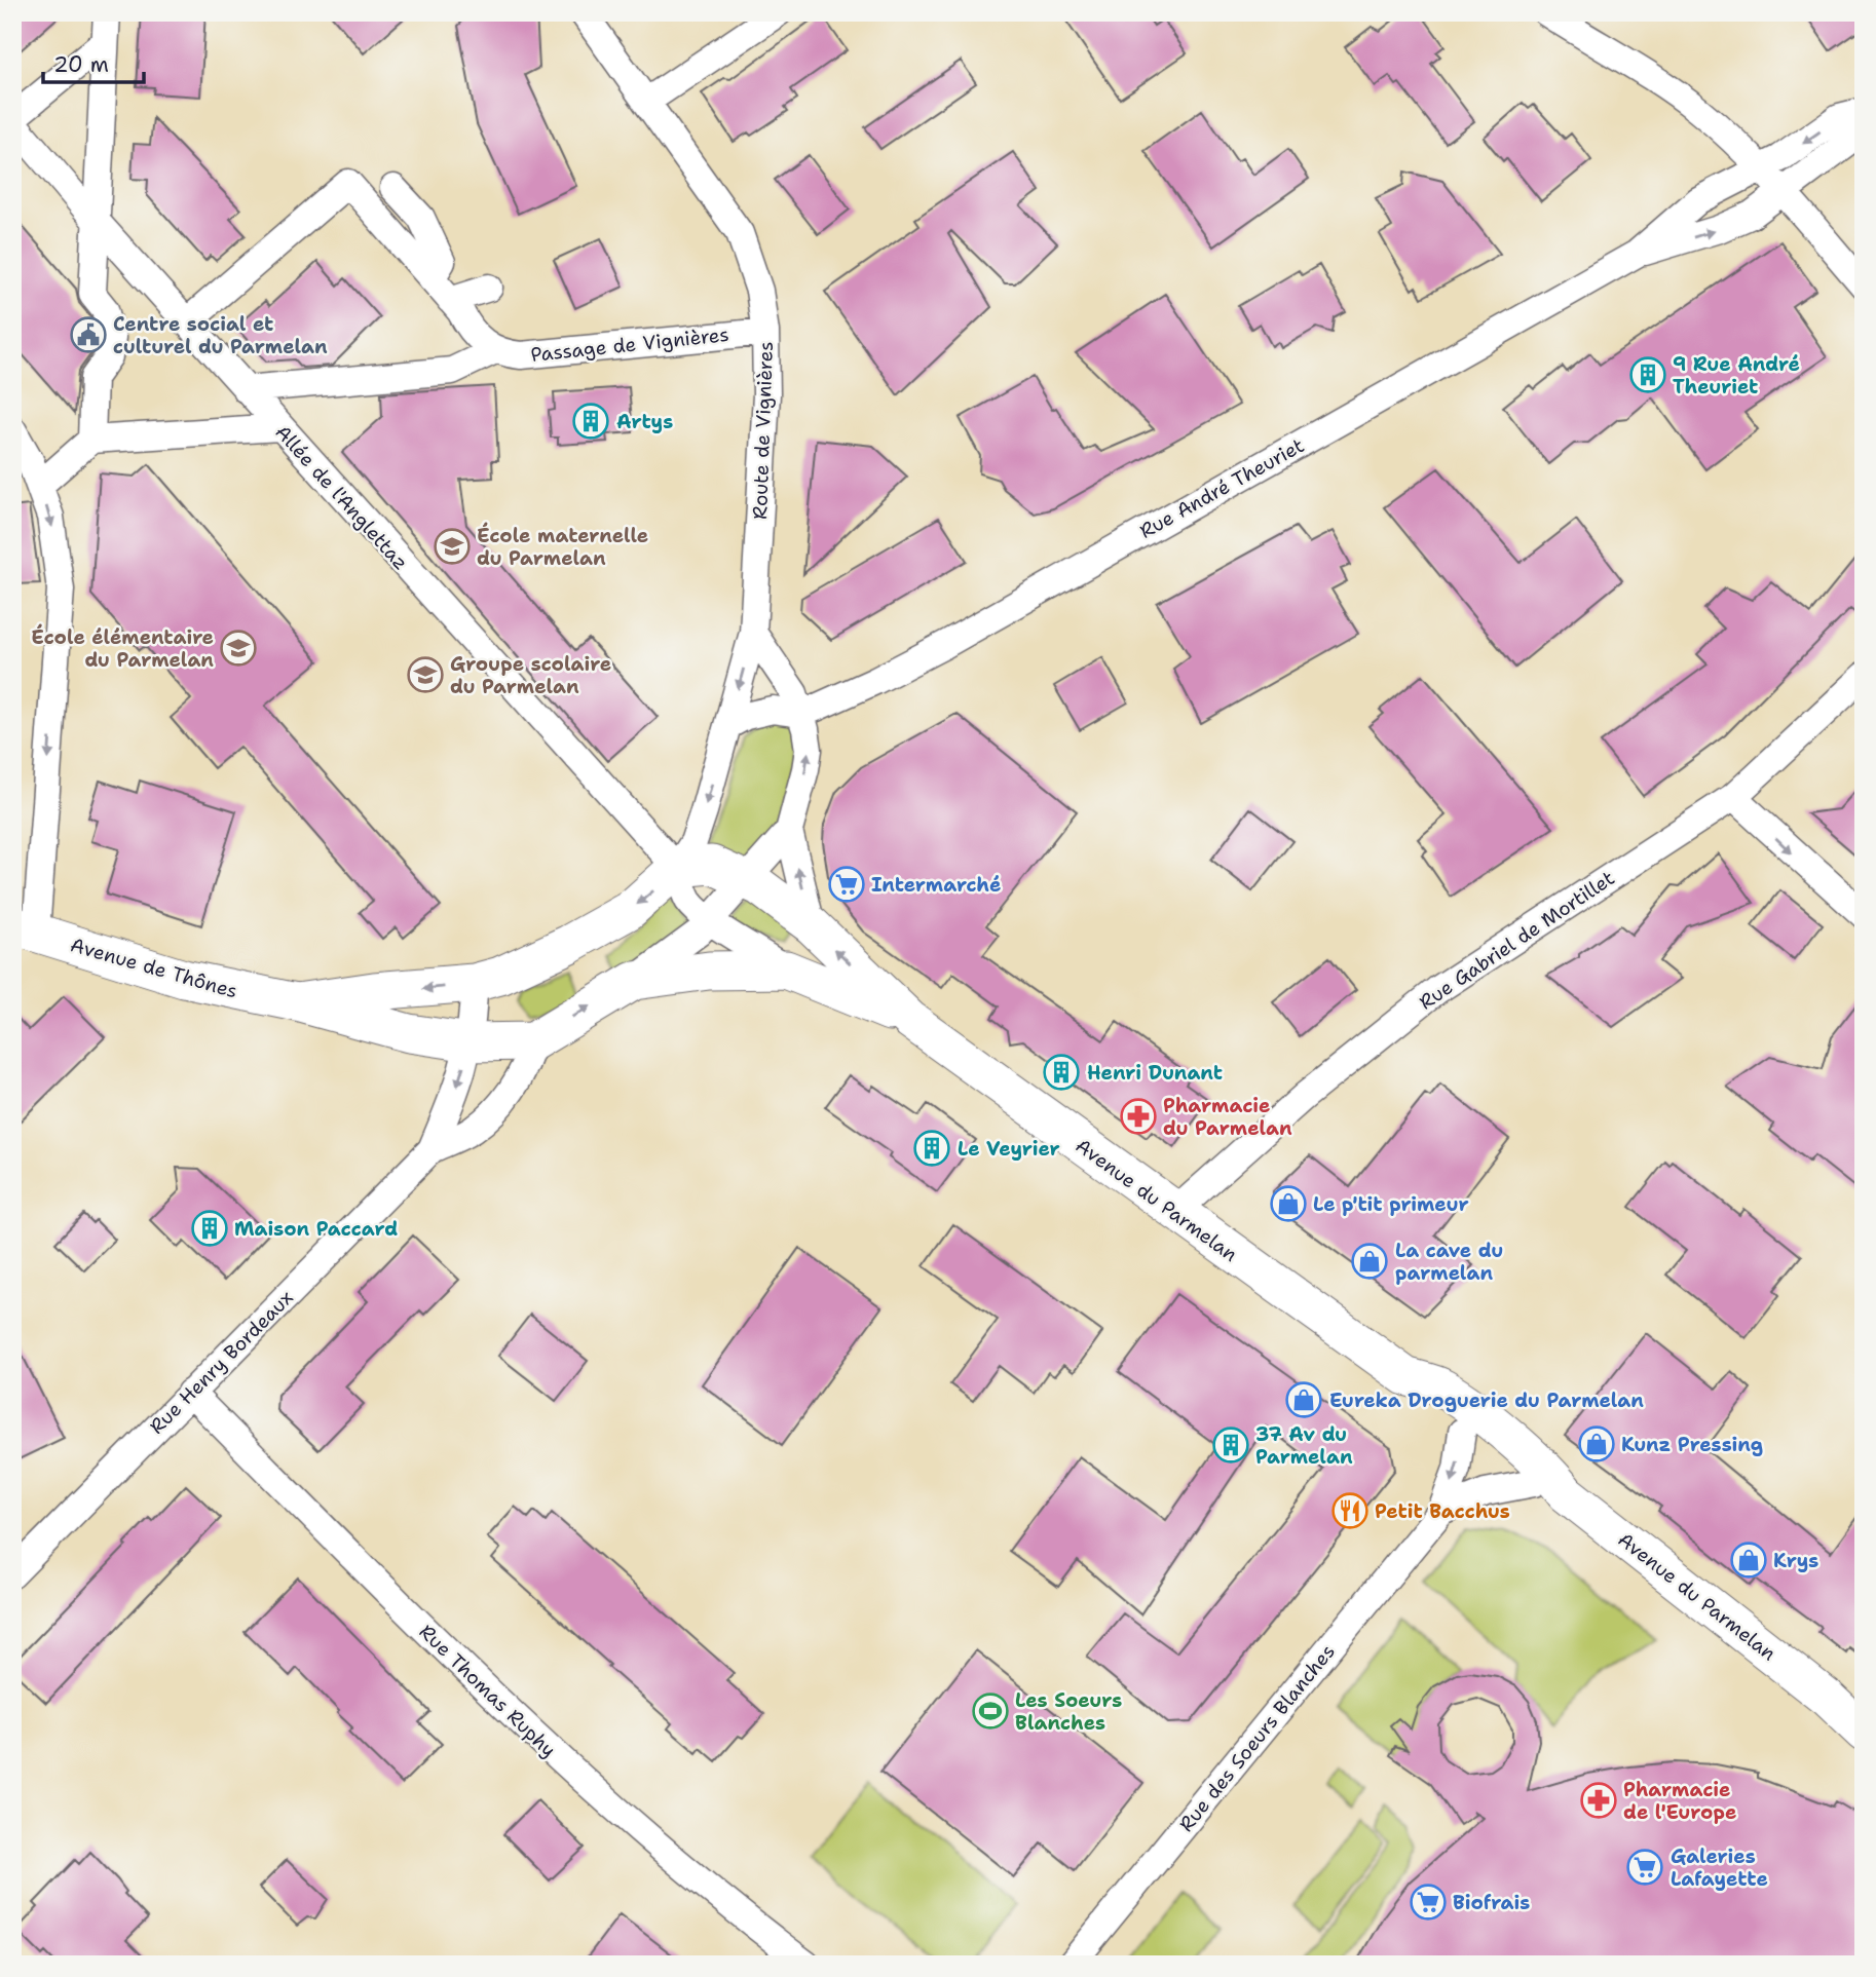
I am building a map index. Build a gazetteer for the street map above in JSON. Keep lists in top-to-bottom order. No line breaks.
{"streets":{"main road":["Avenue de Thônes","Avenue du Parmelan"],"street":["Passage de Vignières","Route de Vignières","Rue André Theuriet","Allée de l'Anglettaz","Rue Gabriel de Mortillet","Rue Henry Bordeaux","Rue Thomas Ruphy","Rue des Soeurs Blanches"]},"crossings":[["Passage de Vignières","Route de Vignières"],["Route de Vignières","Allée de l'Anglettaz"],["Rue Gabriel de Mortillet","Avenue du Parmelan"],["Avenue de Thônes","Rue Henry Bordeaux"],["Avenue du Parmelan","Rue des Soeurs Blanches"],["Rue Henry Bordeaux","Rue Thomas Ruphy"]],"places":{"public building":["Centre social et culturel du Parmelan"],"building":["9 Rue André Theuriet","Artys","Henri Dunant","Le Veyrier","Maison Paccard","37 Av du Parmelan"],"school or university":["École maternelle du Parmelan","École élémentaire du Parmelan","Groupe scolaire du Parmelan"],"supermarket":["Intermarché","Galeries Lafayette","Biofrais"],"pharmacy":["Pharmacie du Parmelan","Pharmacie de l'Europe"],"shop":["Le p'tit primeur","La cave du parmelan","Eureka Droguerie du Parmelan","Kunz Pressing","Krys"],"restaurant":["Petit Bacchus"],"sports":["Les Soeurs Blanches"]},"scale_bar":"20 m"}
